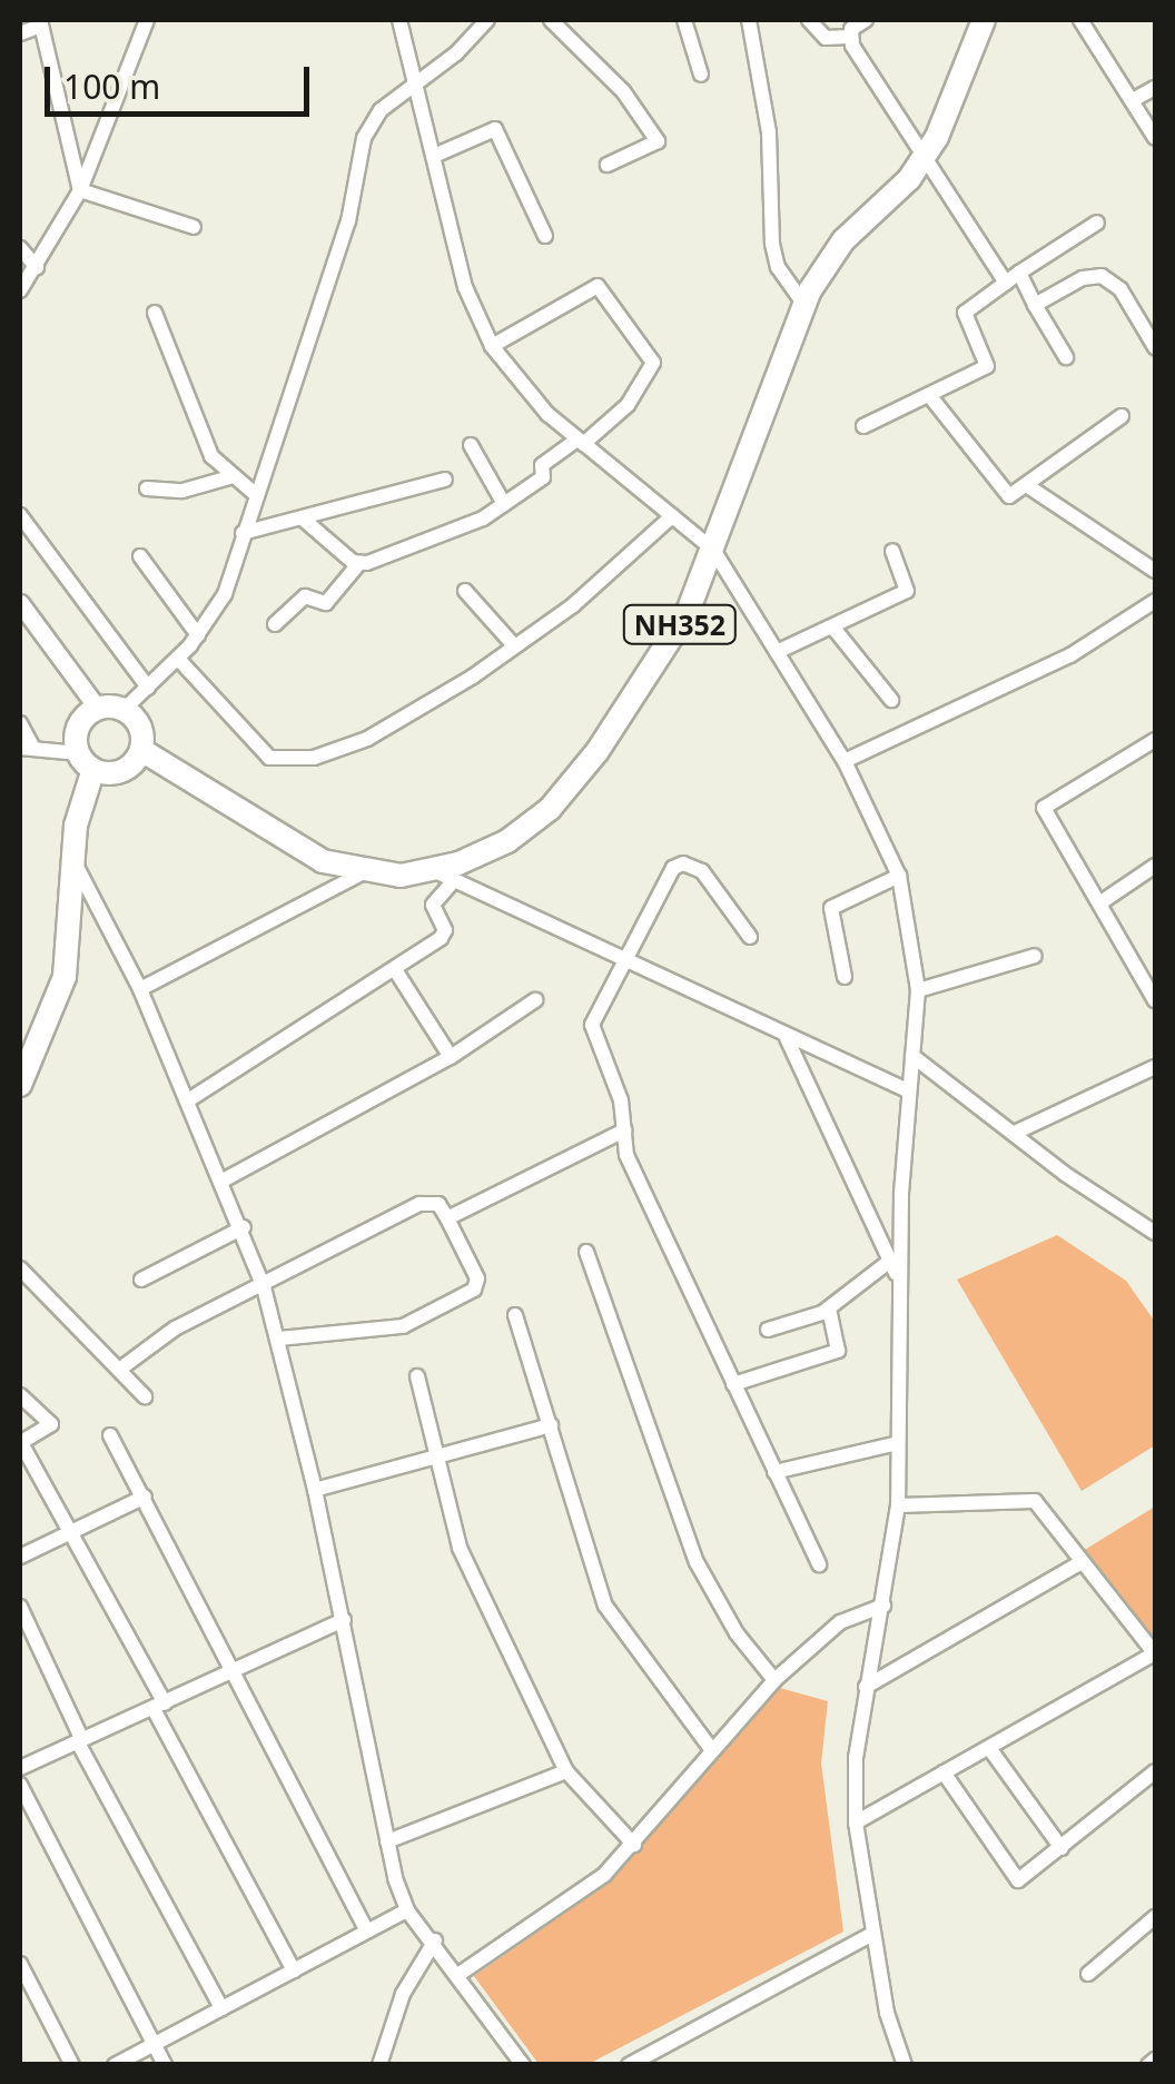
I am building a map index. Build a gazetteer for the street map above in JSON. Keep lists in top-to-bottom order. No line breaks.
{"streets":{"highway":["NH352"]},"scale_bar":"100 m"}
